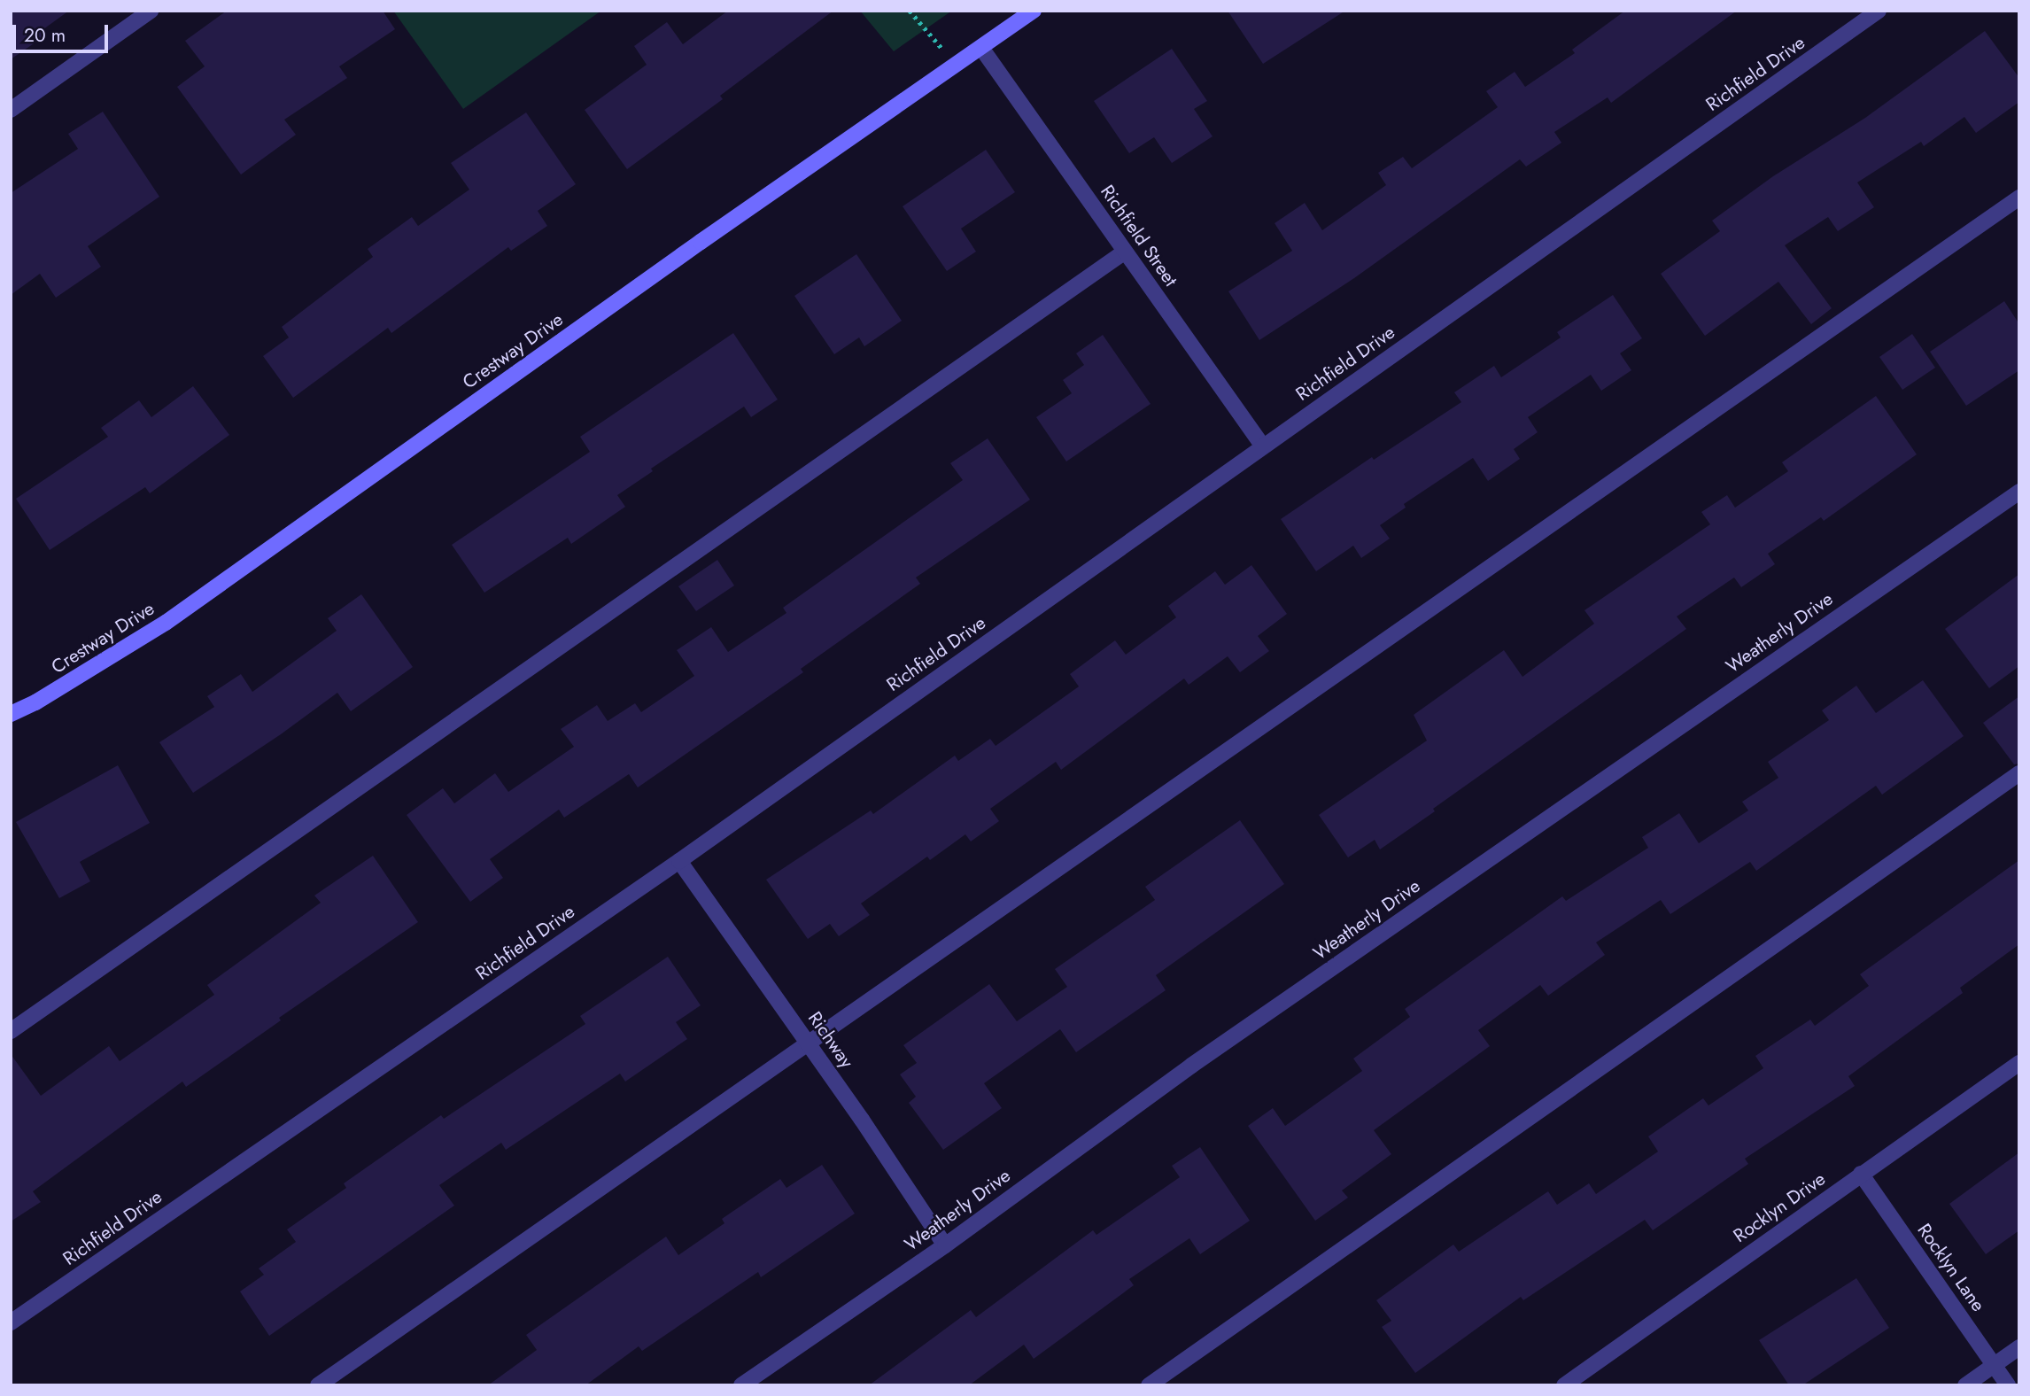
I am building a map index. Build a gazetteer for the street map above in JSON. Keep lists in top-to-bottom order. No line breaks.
{"streets":{"main road":["Crestway Drive"],"street":["Richfield Drive","Richfield Street","Weatherly Drive","Richway","Rocklyn Drive","Rocklyn Lane"]},"crossings":[["Richfield Drive","Richfield Street"],["Richfield Drive","Richway"],["Richfield Street","Crestway Drive"],["Weatherly Drive","Richway"],["Rocklyn Drive","Rocklyn Lane"]],"scale_bar":"20 m"}
